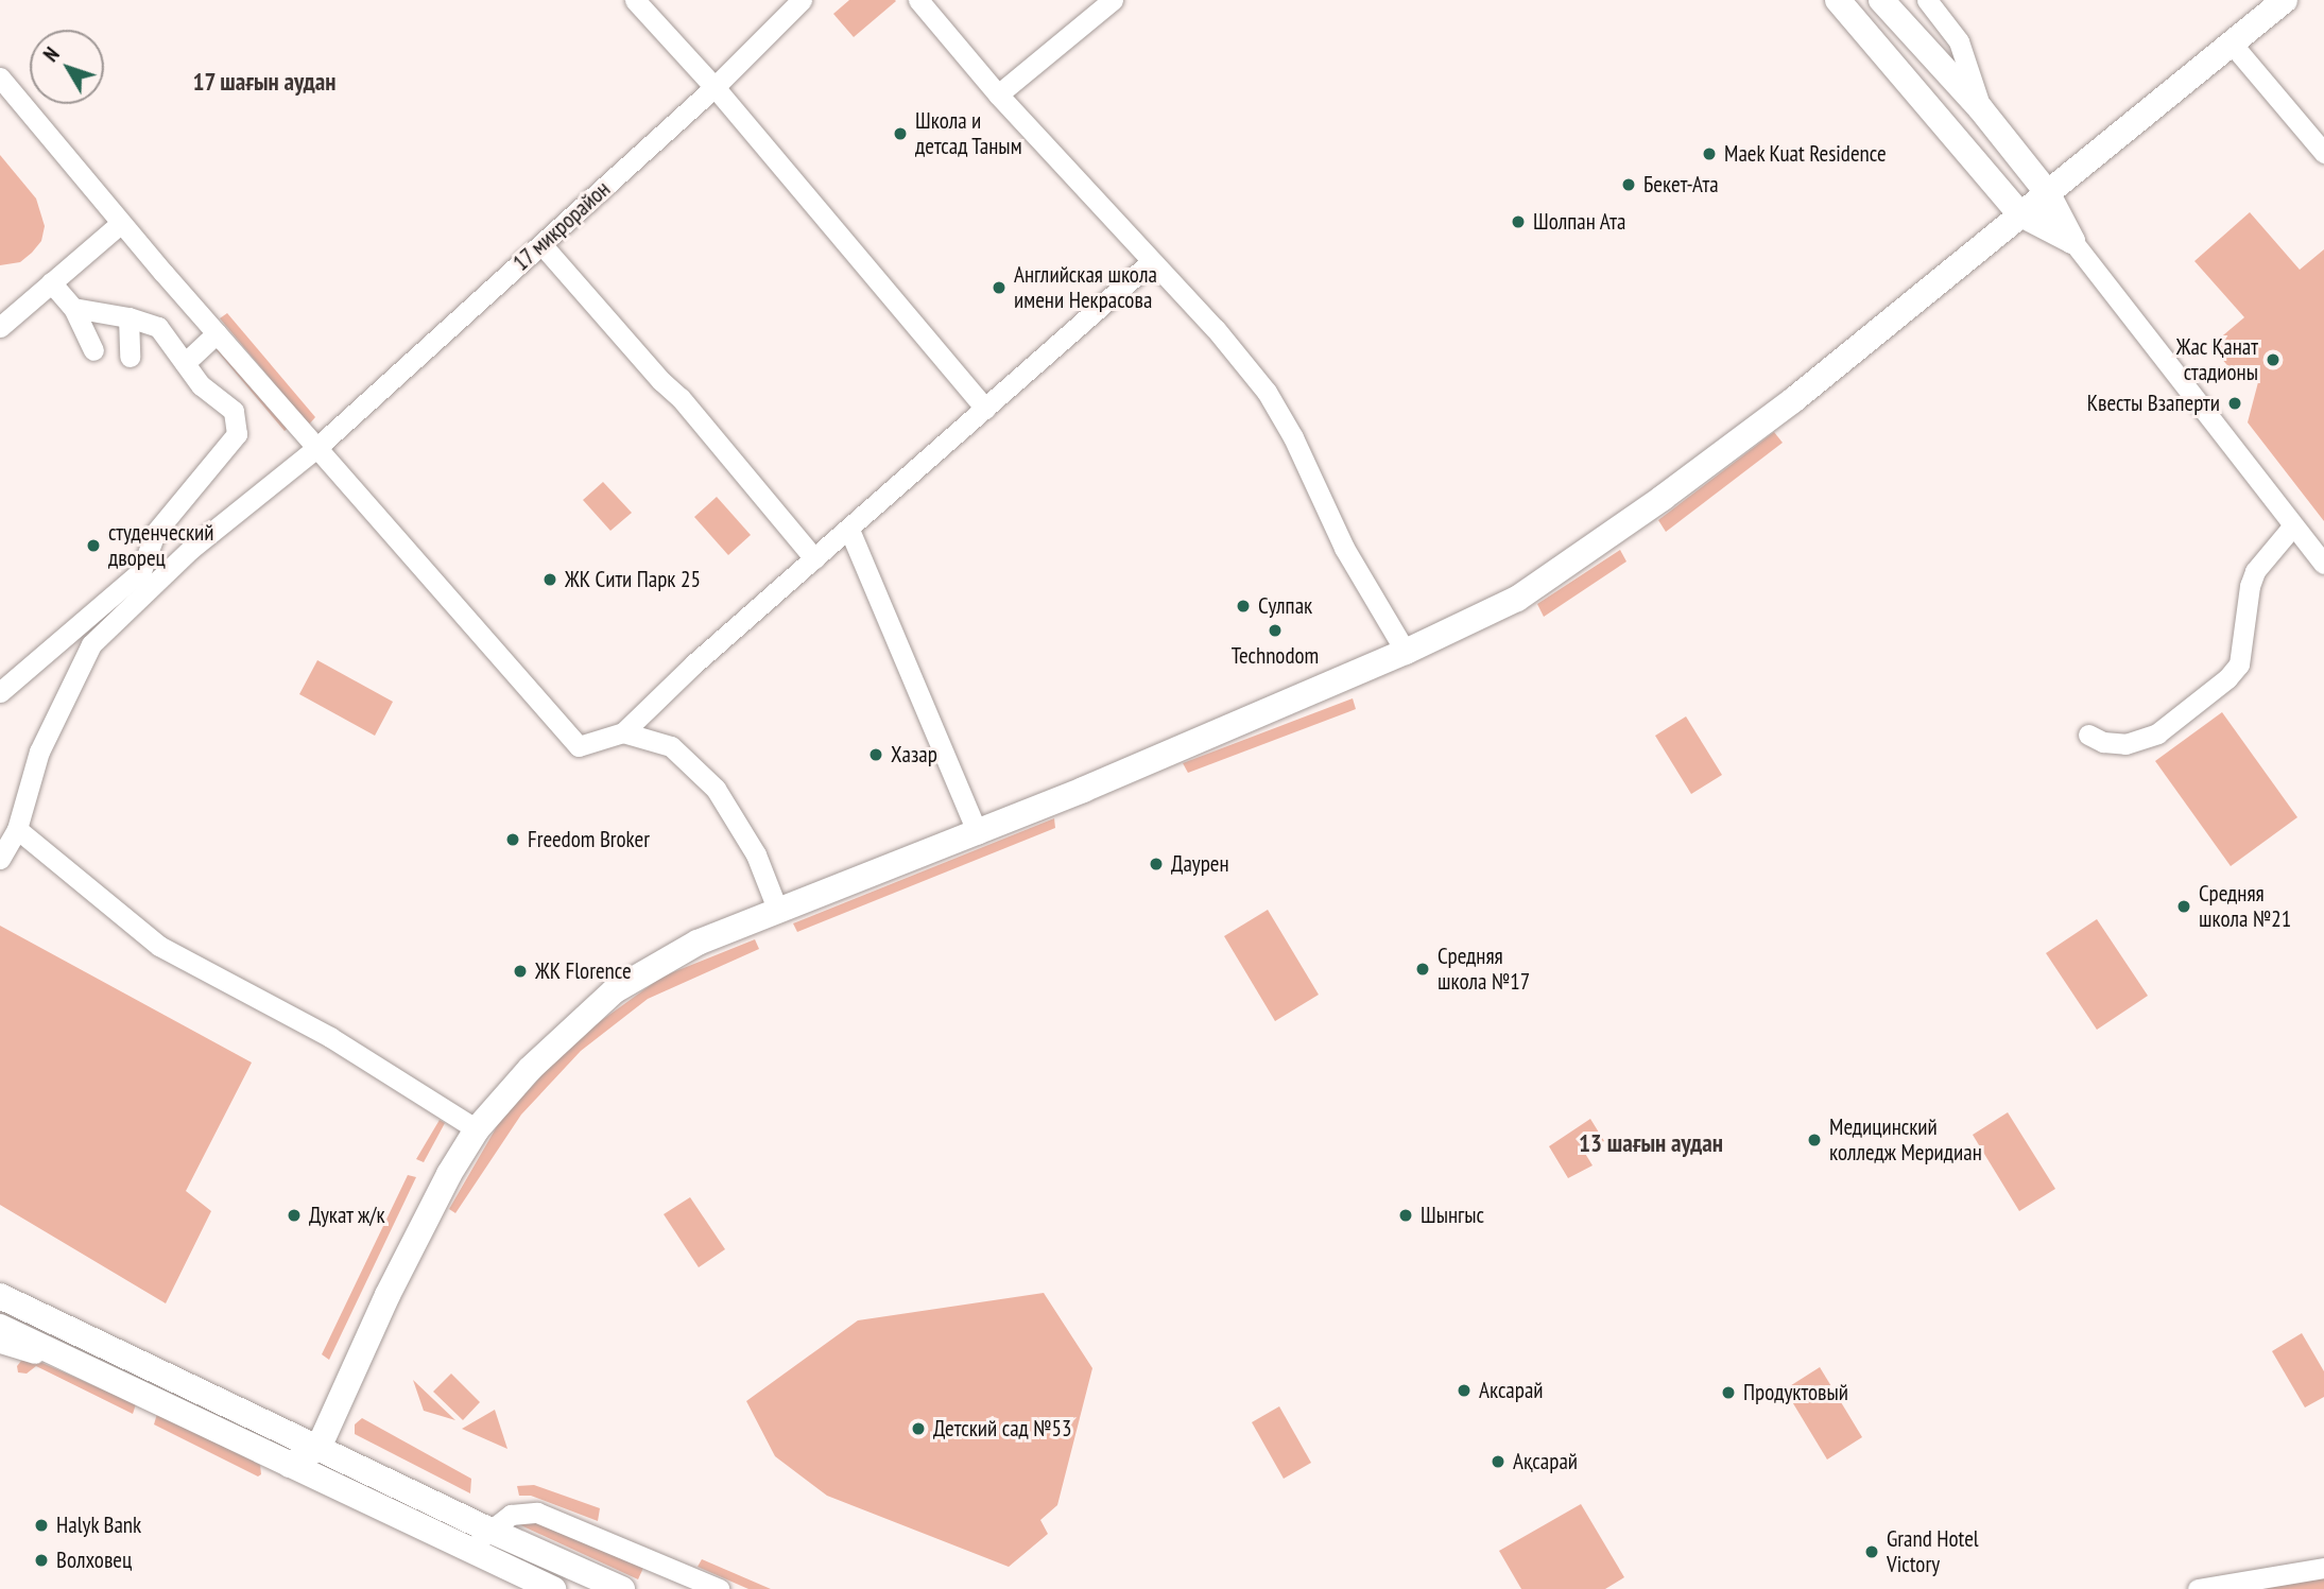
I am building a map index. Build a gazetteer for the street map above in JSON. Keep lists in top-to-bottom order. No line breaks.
{"streets":{"street":["17 микрорайон"]},"districts":["17 шағын аудан","13 шағын аудан"],"places":["Школа и детсад Таным","Maek Kuat Residence","Бекет-Ата","Шолпан Ата","Английская школа имени Некрасова","Жас Қанат стадионы","Квесты Взаперти","студенческий дворец","ЖК Сити Парк 25","Сулпак","Technodom","Хазар","Freedom Broker","Даурен","Средняя школа №21","Средняя школа №17","ЖК Florence","Медицинский колледж Меридиан","Дукат ж/к","Шынгыс","Аксарай","Продуктовый","Детский сад №53","Ақсарай","Halyk Bank","Grand Hotel Victory","Волховец"],"north":"top left"}
